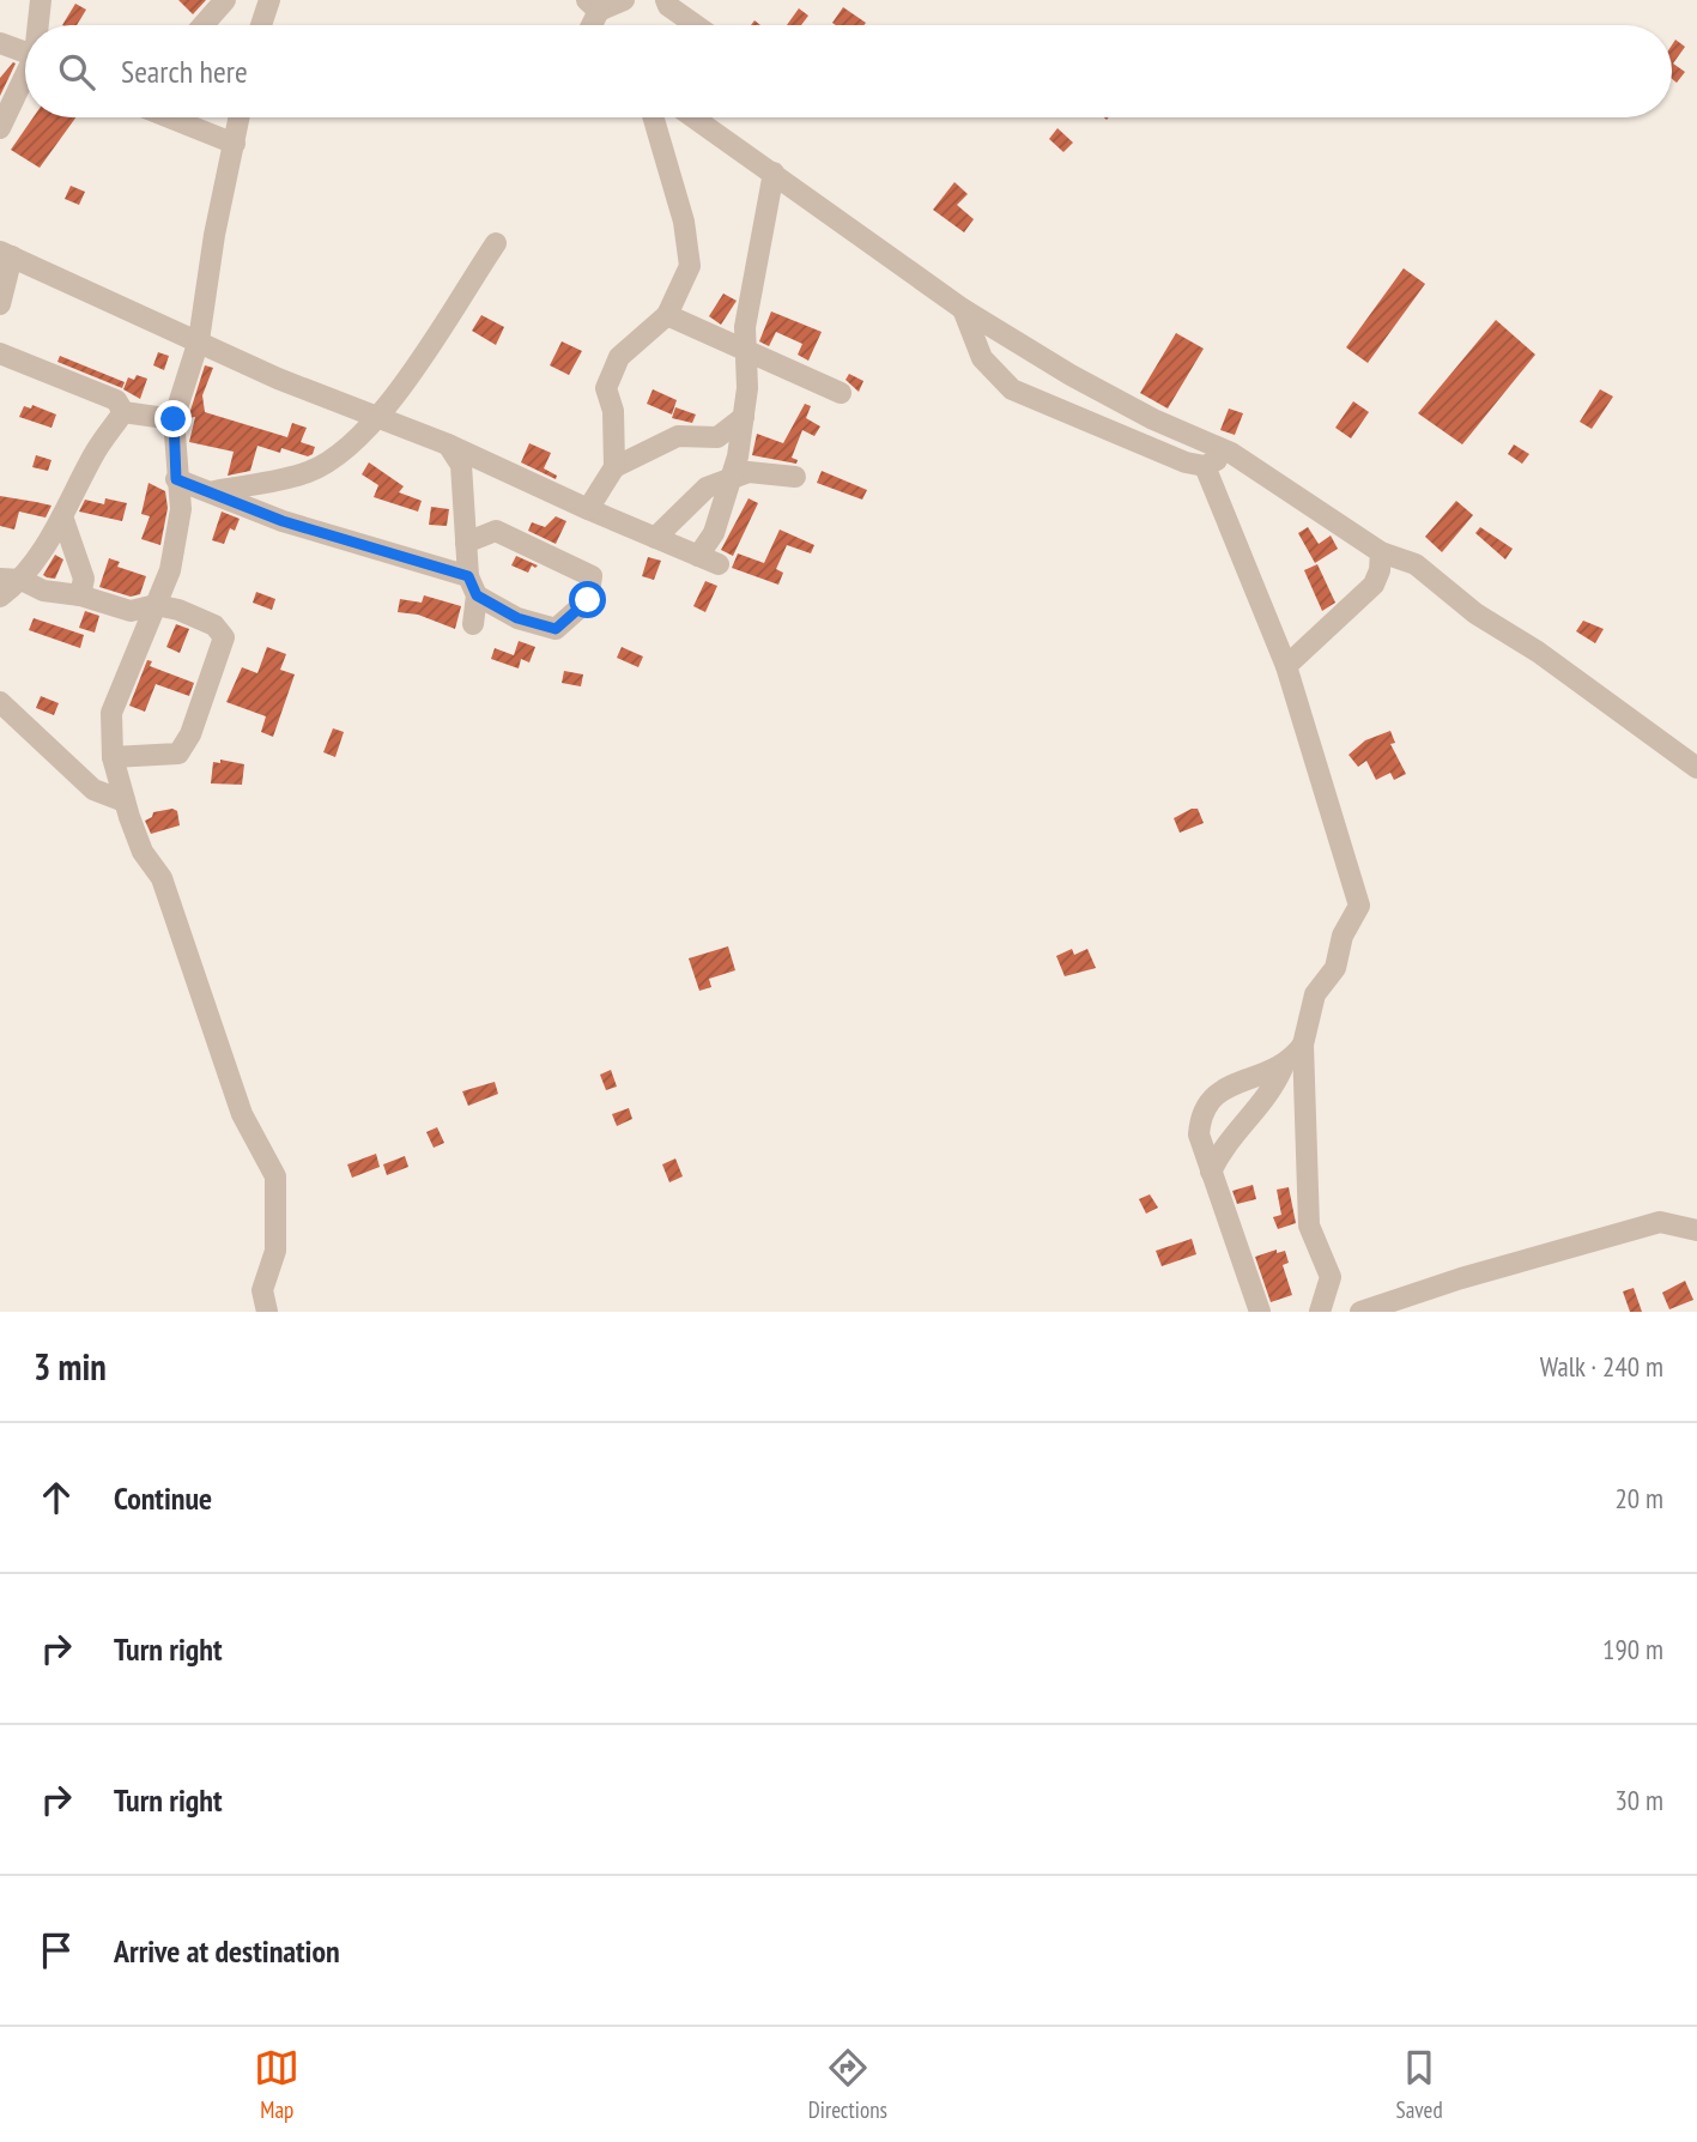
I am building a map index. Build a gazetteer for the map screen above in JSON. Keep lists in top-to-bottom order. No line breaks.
{"page":{"search":"Search here","heading":["3 min","Walk · 240 m"],"list":[["Continue","20 m"],["Turn right","190 m"],["Turn right","30 m"],"Arrive at destination"],"nav":["Map","Directions","Saved"]}}
